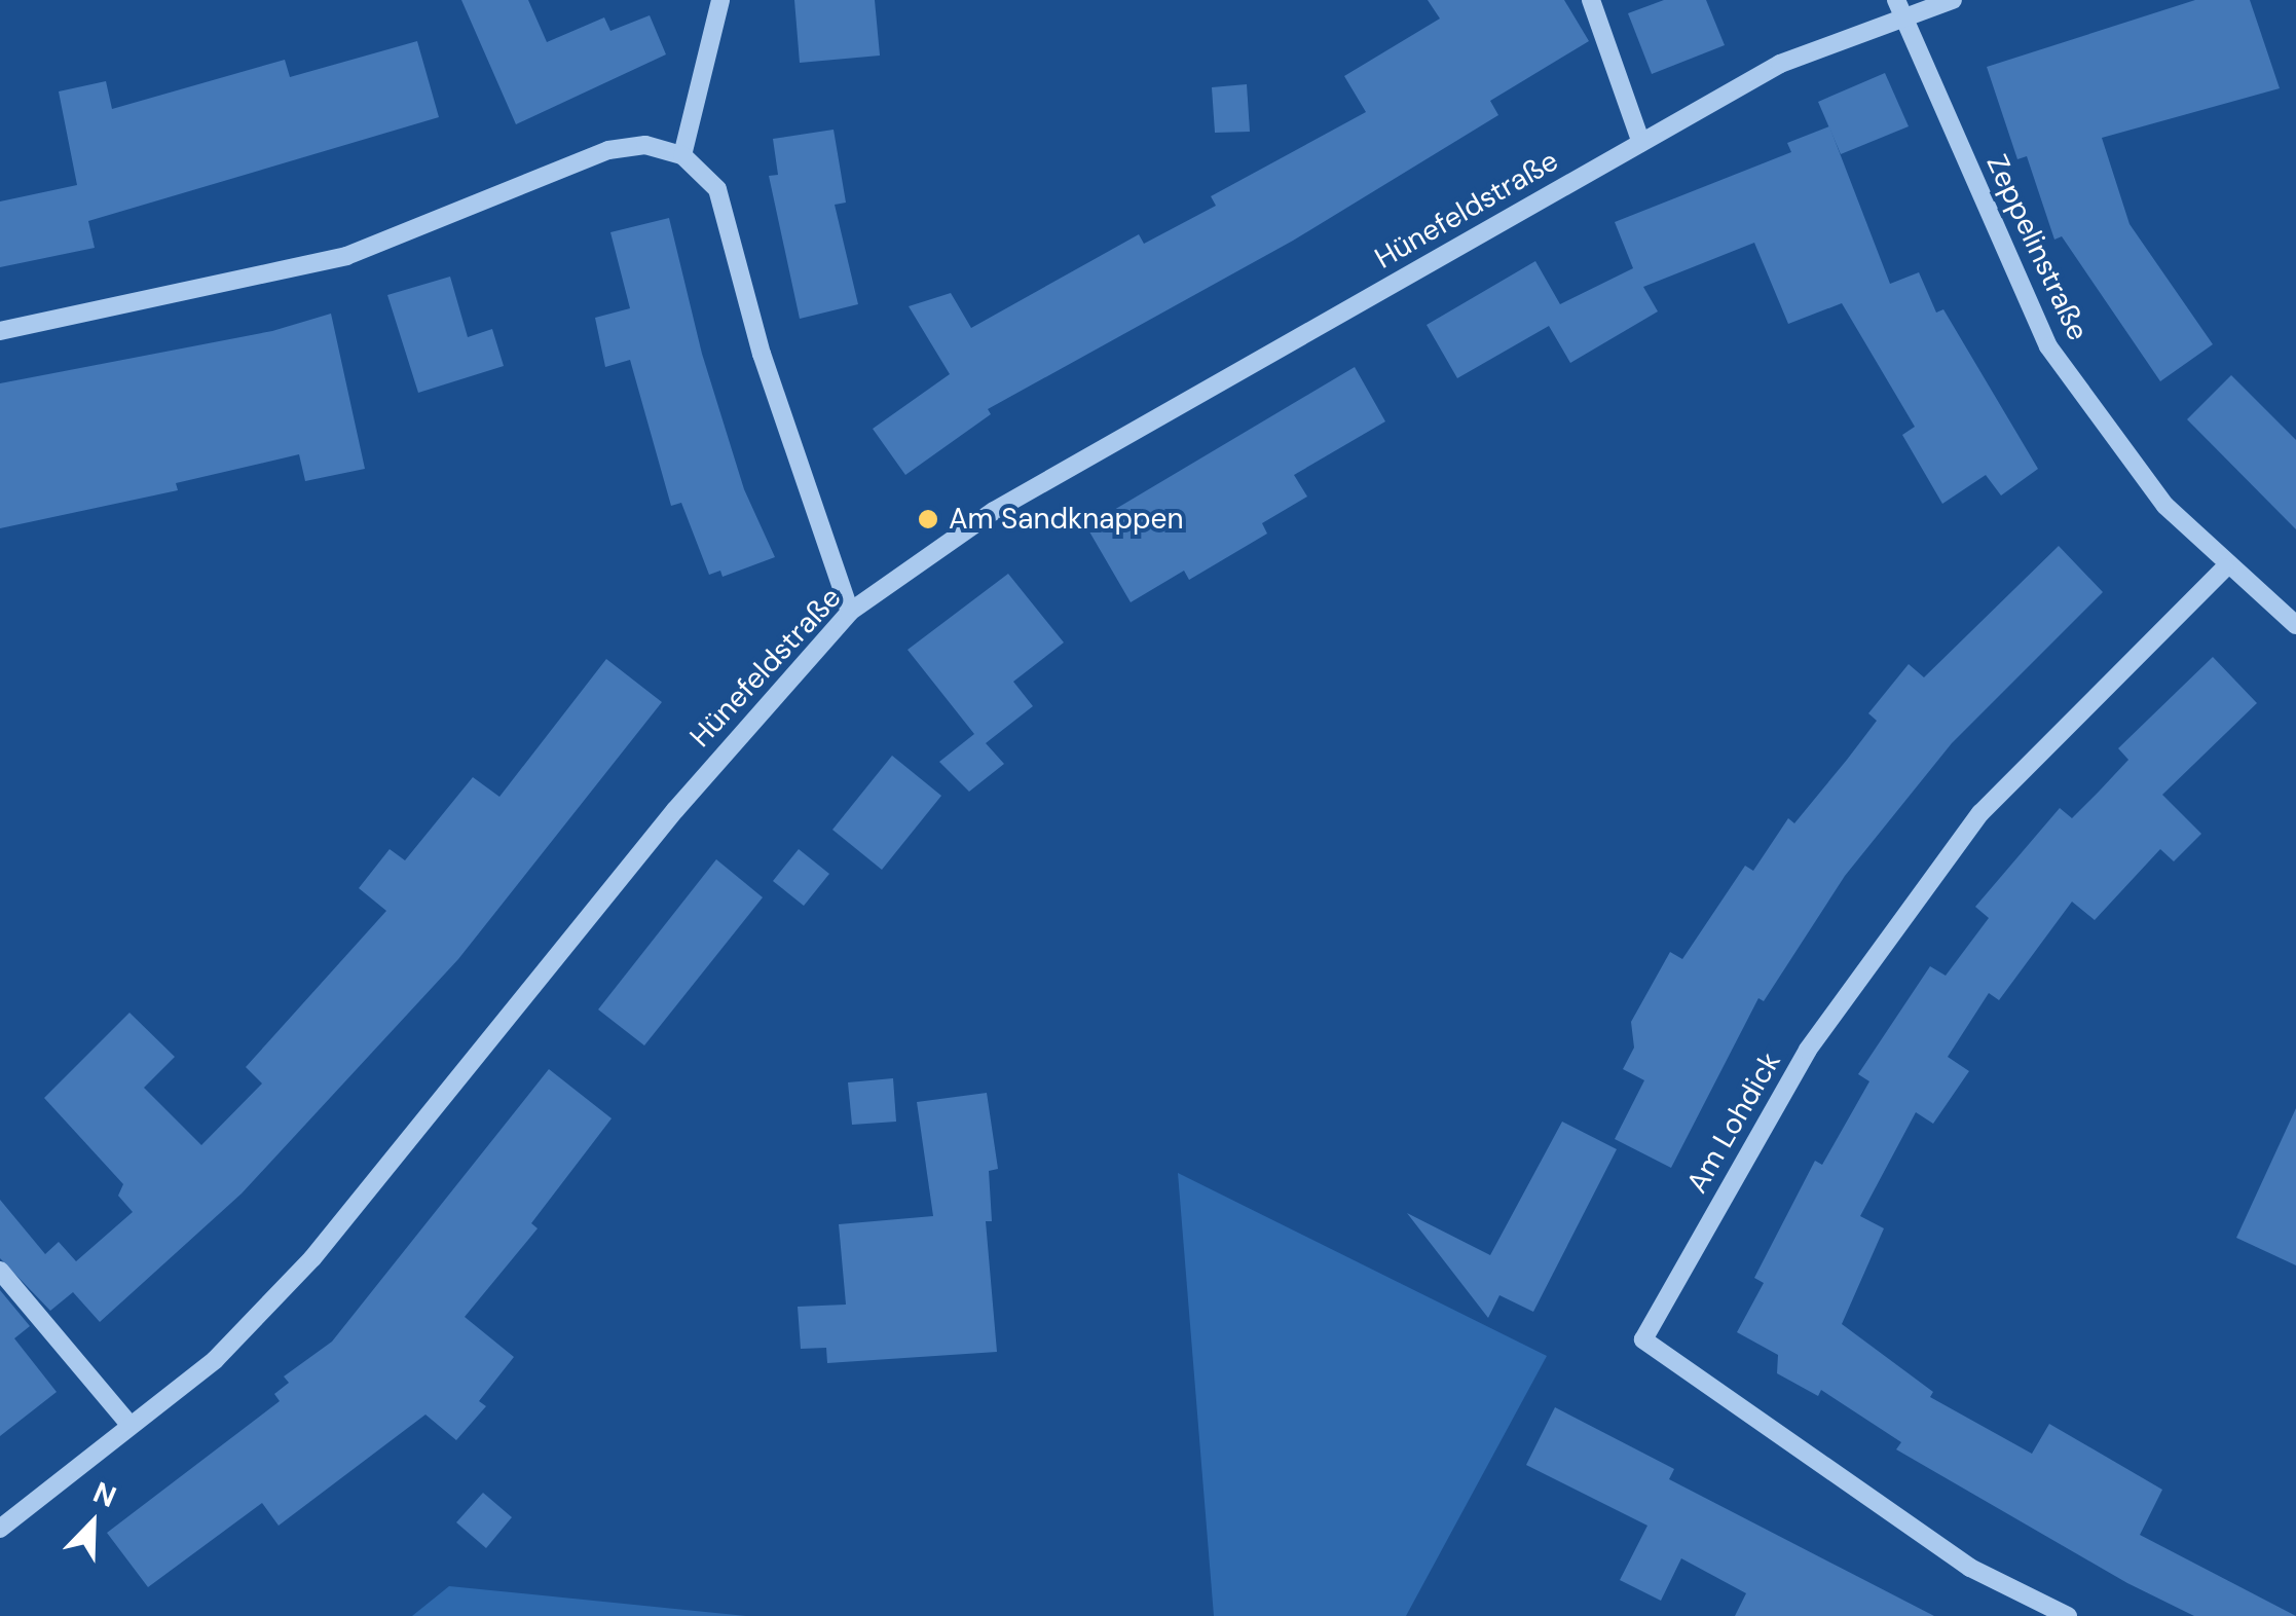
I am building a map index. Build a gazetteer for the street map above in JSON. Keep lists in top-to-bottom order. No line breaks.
{"streets":{"street":["Hünefeldstraße","Zeppelinstraße","Am Lohdick"]},"crossings":[["Hünefeldstraße","Zeppelinstraße"],["Zeppelinstraße","Am Lohdick"]],"places":["Am Sandknappen"],"north":"top right"}
